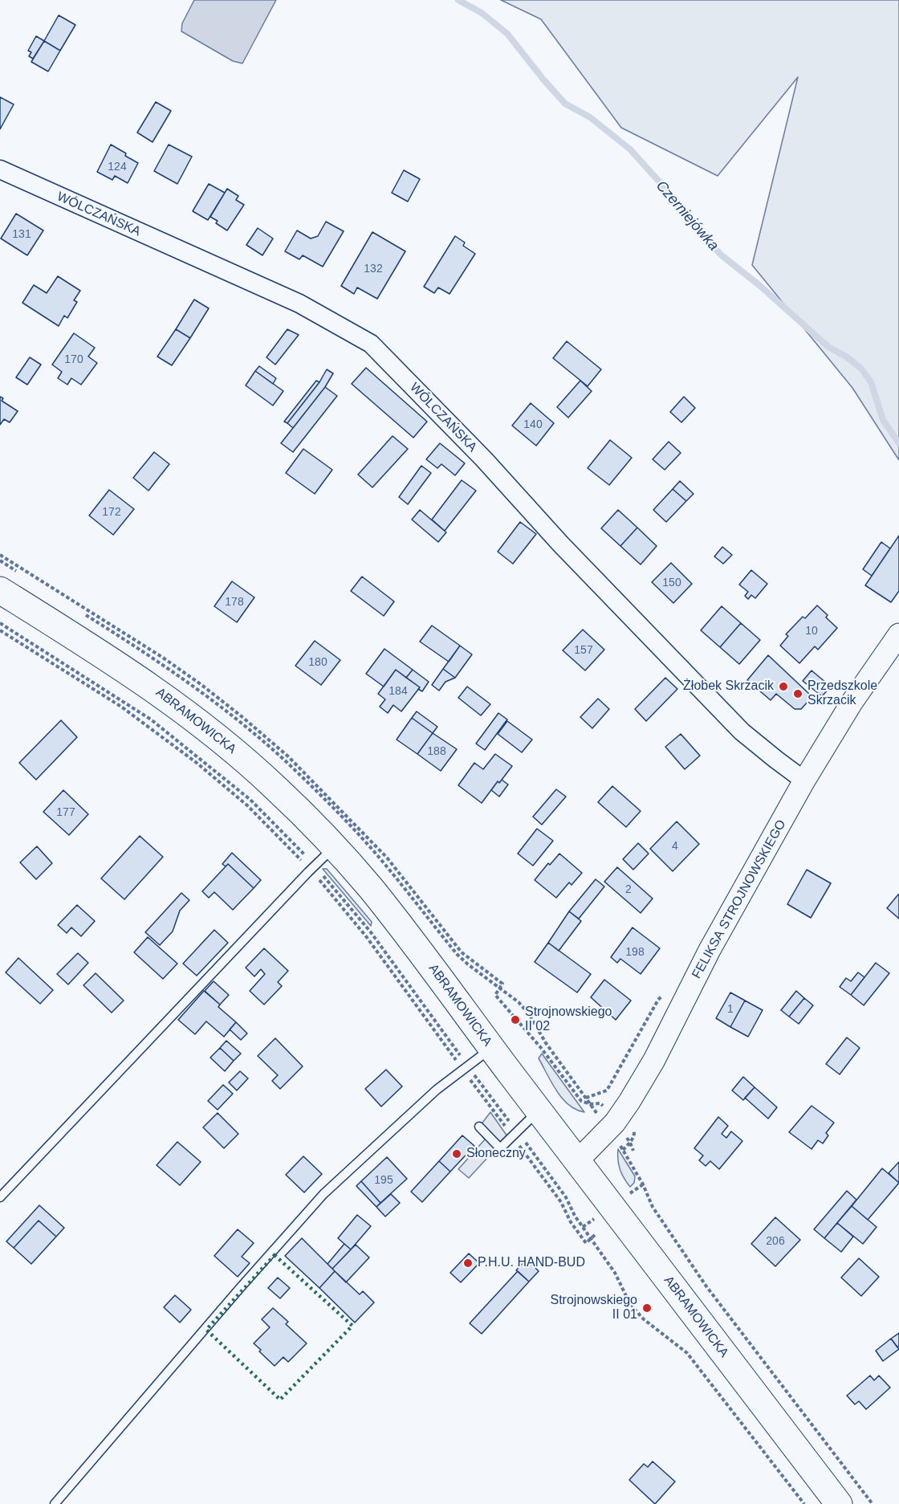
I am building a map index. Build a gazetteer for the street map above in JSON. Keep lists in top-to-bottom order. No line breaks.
{"streets":{"main road":["ABRAMOWICKA"],"street":["WÓLCZAŃSKA","FELIKSA STROJNOWSKIEGO"]},"crossings":[["WÓLCZAŃSKA","FELIKSA STROJNOWSKIEGO"],["ABRAMOWICKA","FELIKSA STROJNOWSKIEGO"]],"water":["Czerniejówka"],"places":["Żłobek Skrzacik","Przedszkole Skrzacik","Strojnowskiego II 02","Słoneczny","P.H.U. HAND-BUD","Strojnowskiego II 01"],"house_numbers":["124","131","132","170","140","172","150","178","10","157","180","184","188","177","4","2","198","1","195","206"]}
